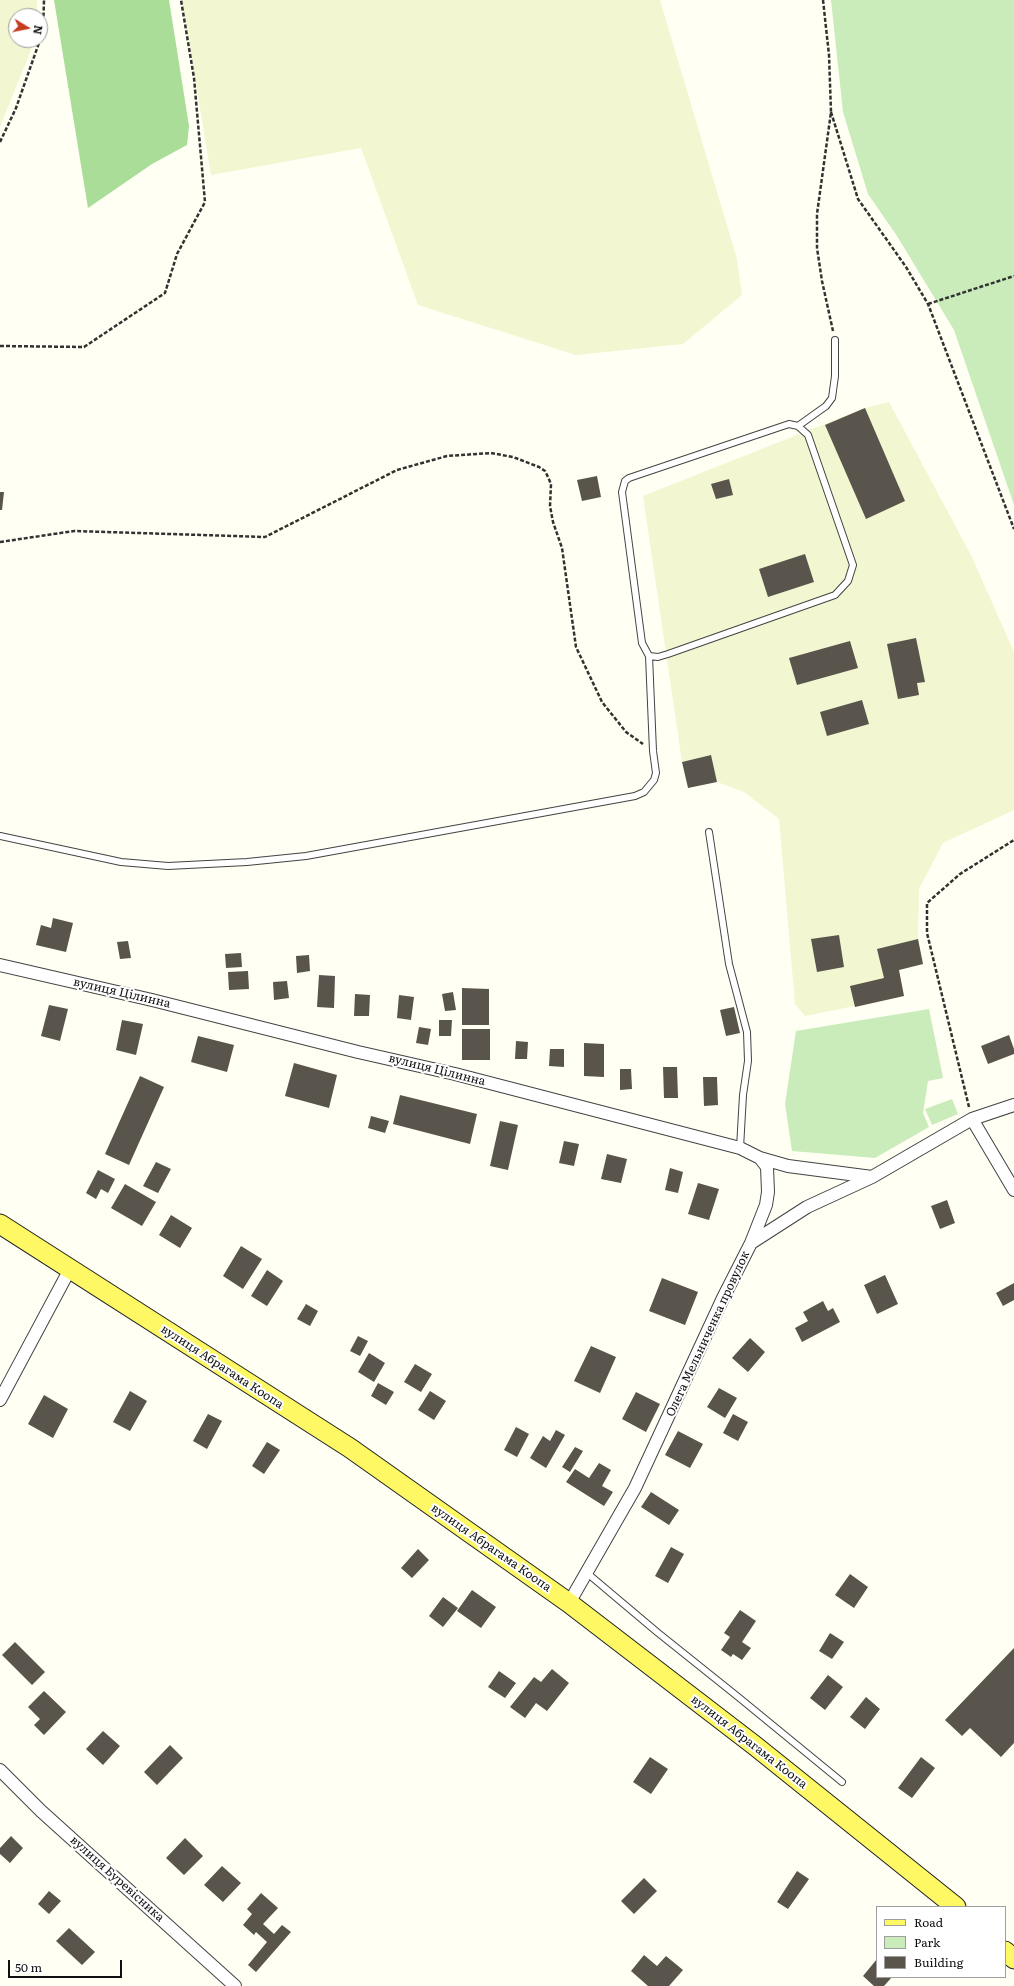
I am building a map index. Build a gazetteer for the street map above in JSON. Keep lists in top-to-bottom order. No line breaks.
{"streets":{"main road":["вулиця Абрагама Коопа"],"street":["вулиця Цілинна","Олега Мельниченка провулок","вулиця Буревісника"]},"crossings":[["вулиця Цілинна","Олега Мельниченка провулок"],["Олега Мельниченка провулок","вулиця Абрагама Коопа"]],"legend":["Road","Park","Building"],"scale_bar":"50 m","north":"right"}
